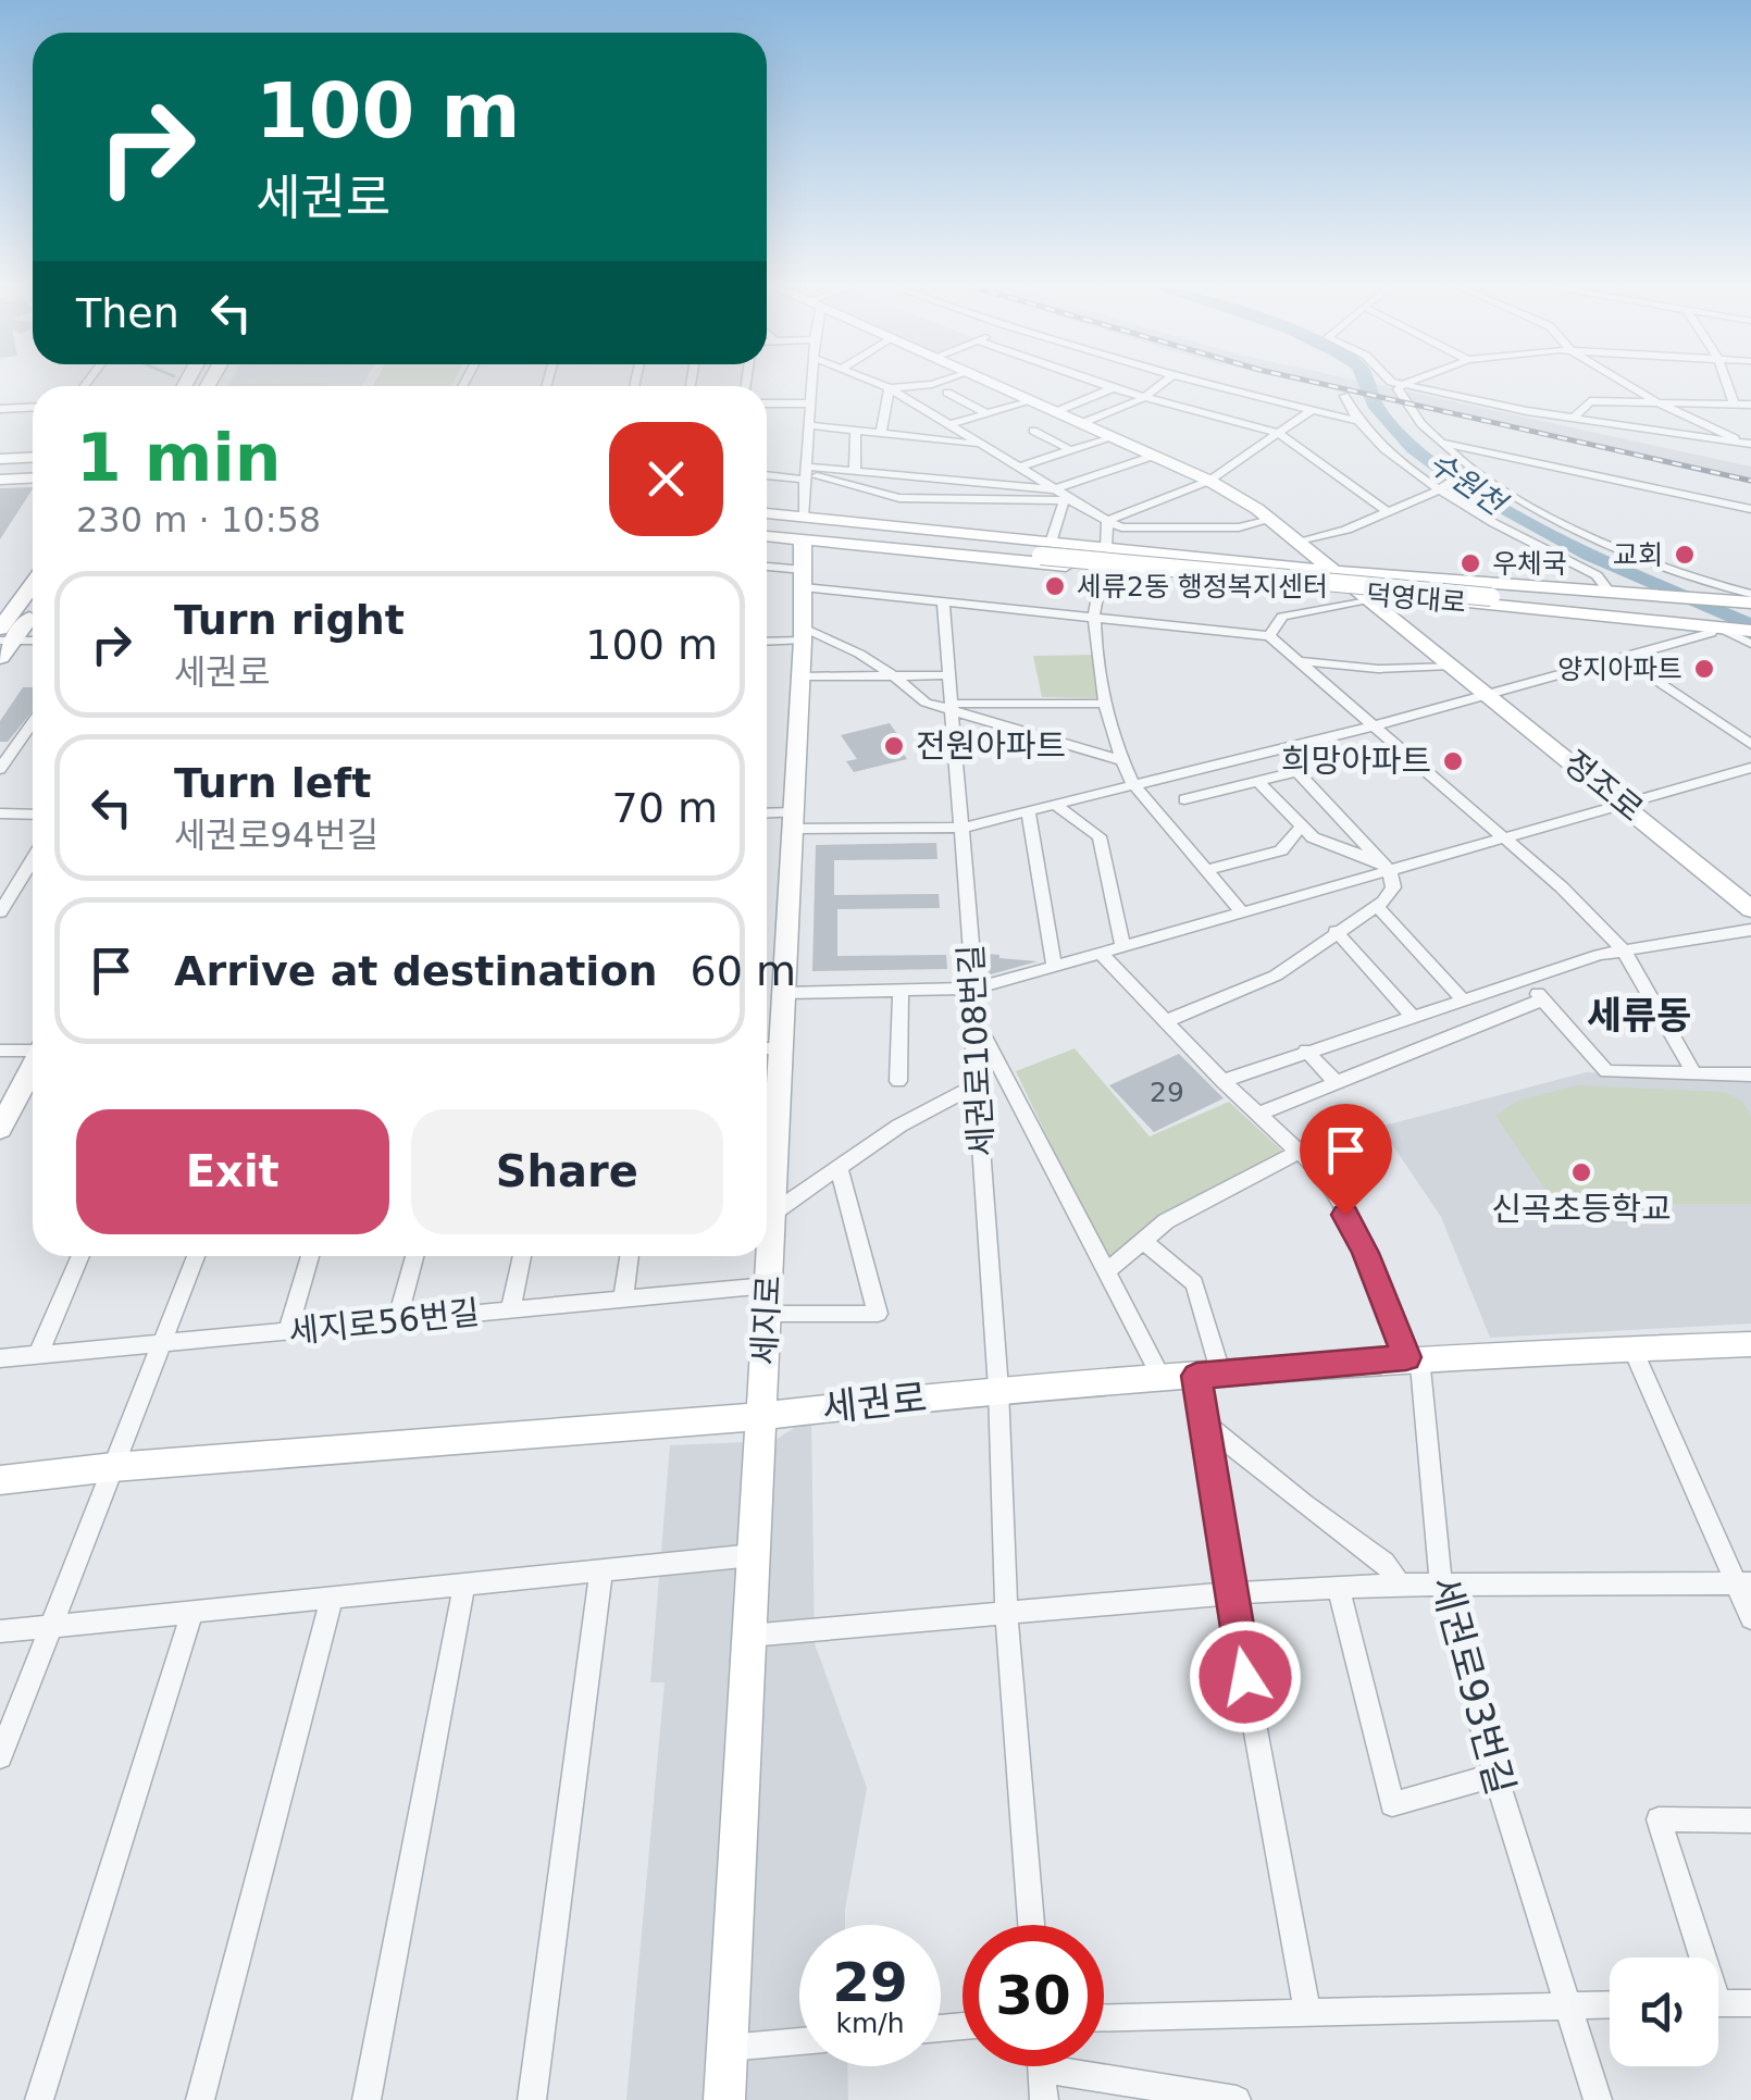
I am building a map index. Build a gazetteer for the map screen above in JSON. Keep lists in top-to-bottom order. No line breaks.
{"streets":{"street":["덕영대로","정조로","세권로108번길","세지로","세지로56번길","세권로","세권로93번길"]},"crossings":[["덕영대로","정조로"],["덕영대로","세지로"],["세권로108번길","세권로"],["세지로","세지로56번길"],["세지로","세권로"],["세권로","세권로93번길"]],"districts":["세류동"],"water":["수원천"],"places":["교회","우체국","세류2동 행정복지센터","양지아파트","전원아파트","희망아파트","신곡초등학교"],"house_numbers":["29"],"page":{"turn":["100 m","세권로"],"then":"Then","heading":["1 min","230 m · 10:58"],"list":[{"name":"Turn right","note":"세권로","value":"100 m"},{"name":"Turn left","note":"세권로94번길","value":"70 m"},{"name":"Arrive at destination","value":"60 m"}],"buttons":["Exit","Share"],"speed":"29 km/h","limit":"30"}}
